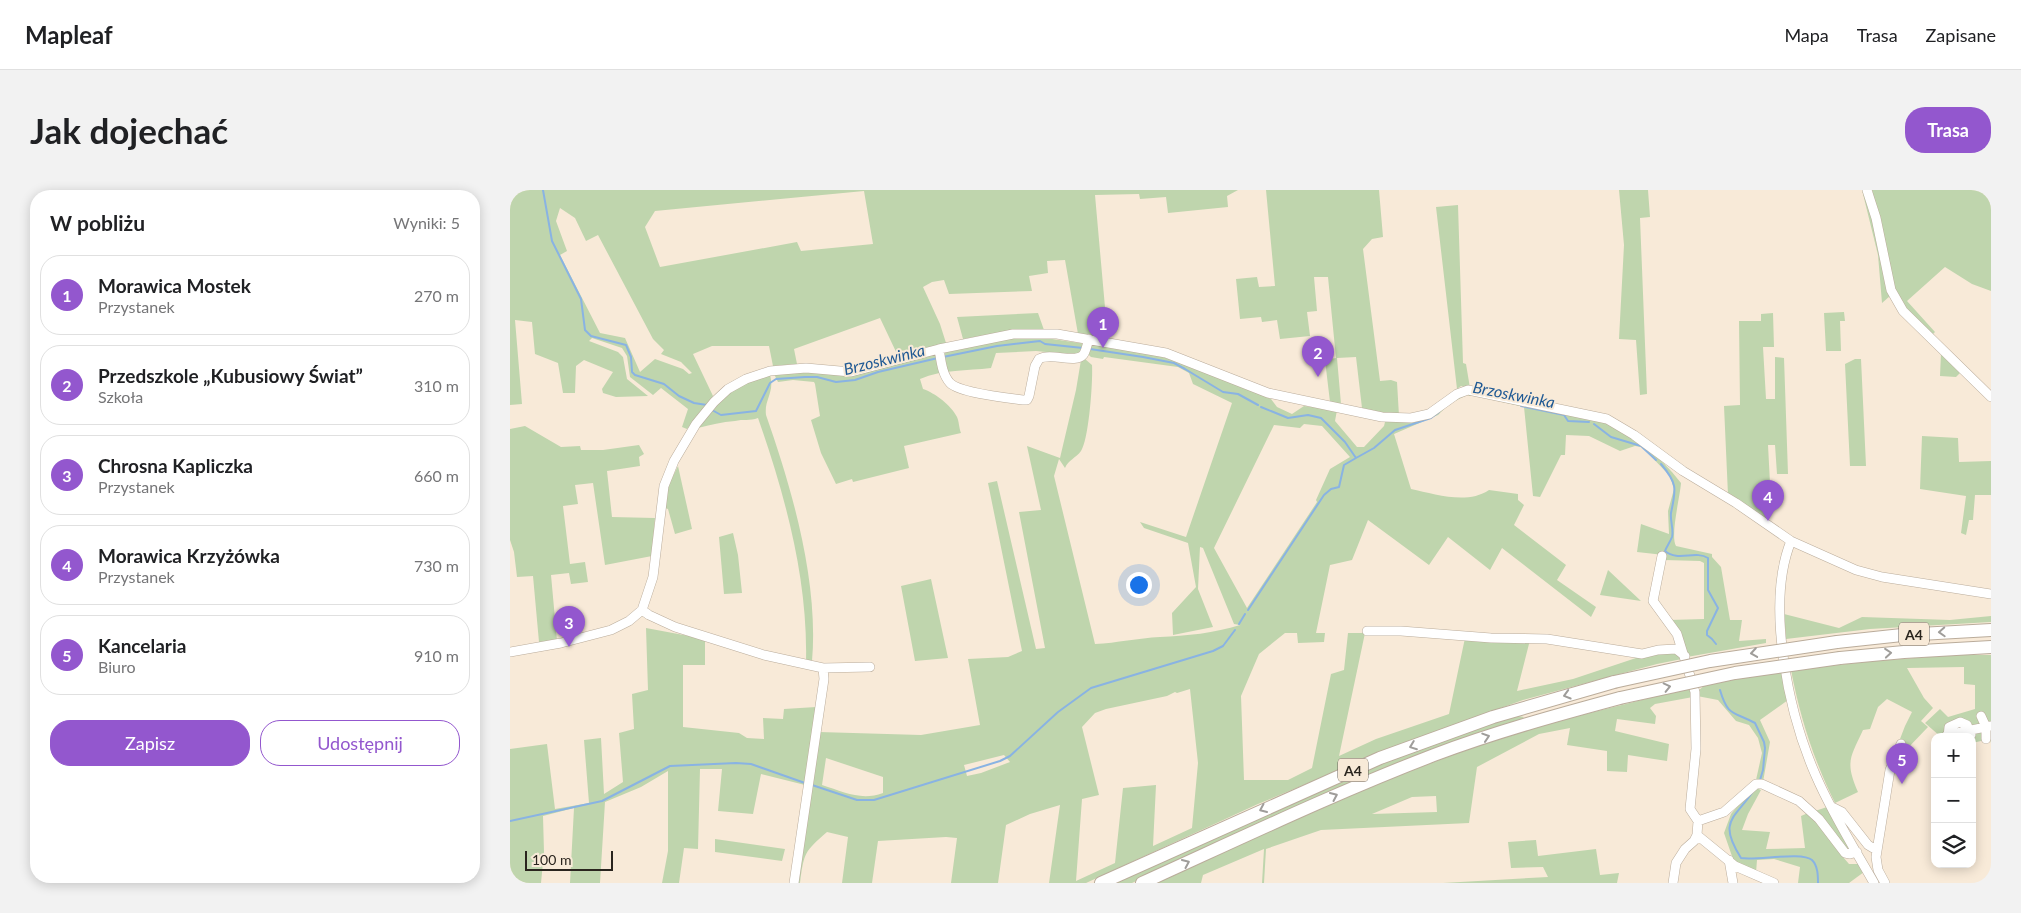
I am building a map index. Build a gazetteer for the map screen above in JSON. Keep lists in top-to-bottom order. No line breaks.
{"streets":{"highway":["A4"]},"water":["Brzoskwinka"],"scale_bar":"100 m","page":{"header":"Mapleaf","nav":["Mapa","Trasa","Zapisane"],"buttons":["Trasa",["Zapisz","Udostępnij"]],"title":"Jak dojechać","heading":["W pobliżu","Wyniki: 5"],"list":[{"mark":"1","name":"Morawica Mostek","note":"Przystanek","value":"270 m"},{"mark":"2","name":"Przedszkole „Kubusiowy Świat”","note":"Szkoła","value":"310 m"},{"mark":"3","name":"Chrosna Kapliczka","note":"Przystanek","value":"660 m"},{"mark":"4","name":"Morawica Krzyżówka","note":"Przystanek","value":"730 m"},{"mark":"5","name":"Kancelaria","note":"Biuro","value":"910 m"}],"pins":["1","2","4","3","5"],"map_buttons":["+","−"],"scale":"100 m"}}
